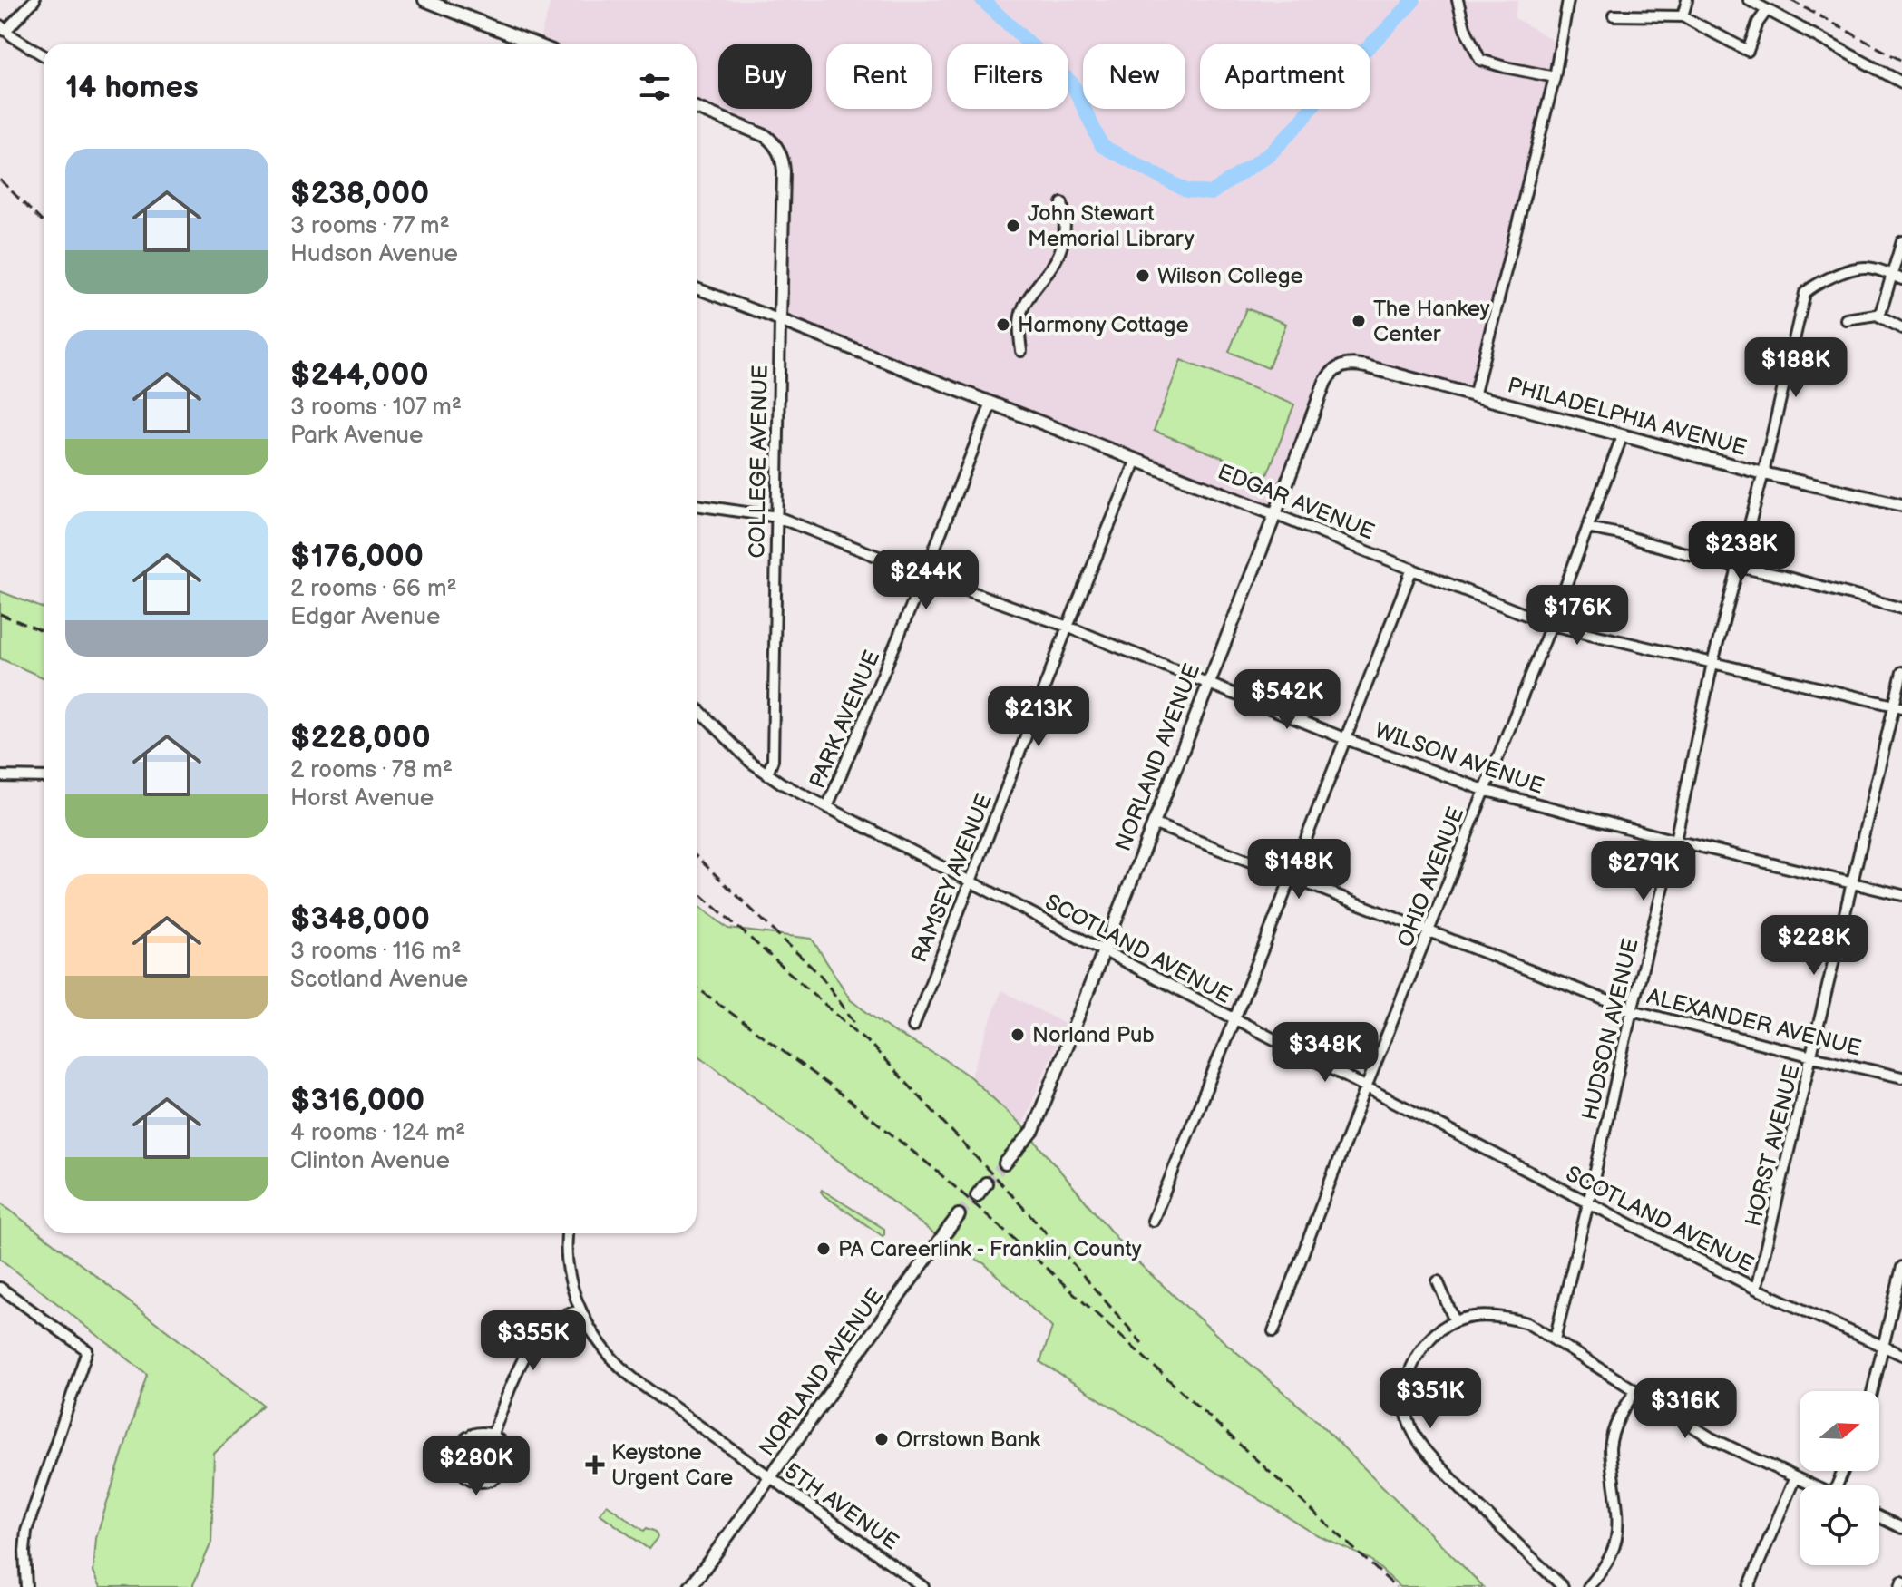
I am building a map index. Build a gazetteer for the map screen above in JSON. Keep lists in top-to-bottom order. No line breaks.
{"streets":{"main road":["PHILADELPHIA AVENUE","COLLEGE AVENUE","EDGAR AVENUE","NORLAND AVENUE"],"street":["PARK AVENUE","WILSON AVENUE","OHIO AVENUE","RAMSEY AVENUE","SCOTLAND AVENUE","ALEXANDER AVENUE","HUDSON AVENUE","HORST AVENUE","5TH AVENUE"]},"crossings":[["PHILADELPHIA AVENUE","NORLAND AVENUE"],["PHILADELPHIA AVENUE","OHIO AVENUE"],["PHILADELPHIA AVENUE","HUDSON AVENUE"],["COLLEGE AVENUE","EDGAR AVENUE"],["COLLEGE AVENUE","WILSON AVENUE"],["COLLEGE AVENUE","SCOTLAND AVENUE"],["EDGAR AVENUE","PARK AVENUE"],["EDGAR AVENUE","NORLAND AVENUE"],["EDGAR AVENUE","OHIO AVENUE"],["EDGAR AVENUE","RAMSEY AVENUE"],["EDGAR AVENUE","HUDSON AVENUE"],["EDGAR AVENUE","HORST AVENUE"],["PARK AVENUE","WILSON AVENUE"],["PARK AVENUE","SCOTLAND AVENUE"],["NORLAND AVENUE","WILSON AVENUE"],["NORLAND AVENUE","SCOTLAND AVENUE"],["NORLAND AVENUE","ALEXANDER AVENUE"],["NORLAND AVENUE","5TH AVENUE"],["WILSON AVENUE","OHIO AVENUE"],["WILSON AVENUE","RAMSEY AVENUE"],["WILSON AVENUE","HUDSON AVENUE"],["WILSON AVENUE","HORST AVENUE"],["OHIO AVENUE","SCOTLAND AVENUE"],["OHIO AVENUE","ALEXANDER AVENUE"],["RAMSEY AVENUE","SCOTLAND AVENUE"],["SCOTLAND AVENUE","HUDSON AVENUE"],["SCOTLAND AVENUE","HORST AVENUE"],["ALEXANDER AVENUE","HUDSON AVENUE"],["ALEXANDER AVENUE","HORST AVENUE"]],"places":{"other":["John Stewart Memorial Library","Wilson College","The Hankey Center","Harmony Cottage","Norland Pub","PA Careerlink - Franklin County","Orrstown Bank"],"health":["Keystone Urgent Care"]},"north":"right","page":{"chip":["Buy","Rent","Filters","New","Apartment"],"heading":"14 homes","list":[{"name":"$238,000","note":"3 rooms · 77 m² · Hudson Avenue"},{"name":"$244,000","note":"3 rooms · 107 m² · Park Avenue"},{"name":"$176,000","note":"2 rooms · 66 m² · Edgar Avenue"},{"name":"$228,000","note":"2 rooms · 78 m² · Horst Avenue"},{"name":"$348,000","note":"3 rooms · 116 m² · Scotland Avenue"},{"name":"$316,000","note":"4 rooms · 124 m² · Clinton Avenue"}],"price":["$188K","$238K","$244K","$176K","$542K","$213K","$148K","$279K","$228K","$348K","$355K","$351K","$316K","$280K"]}}
